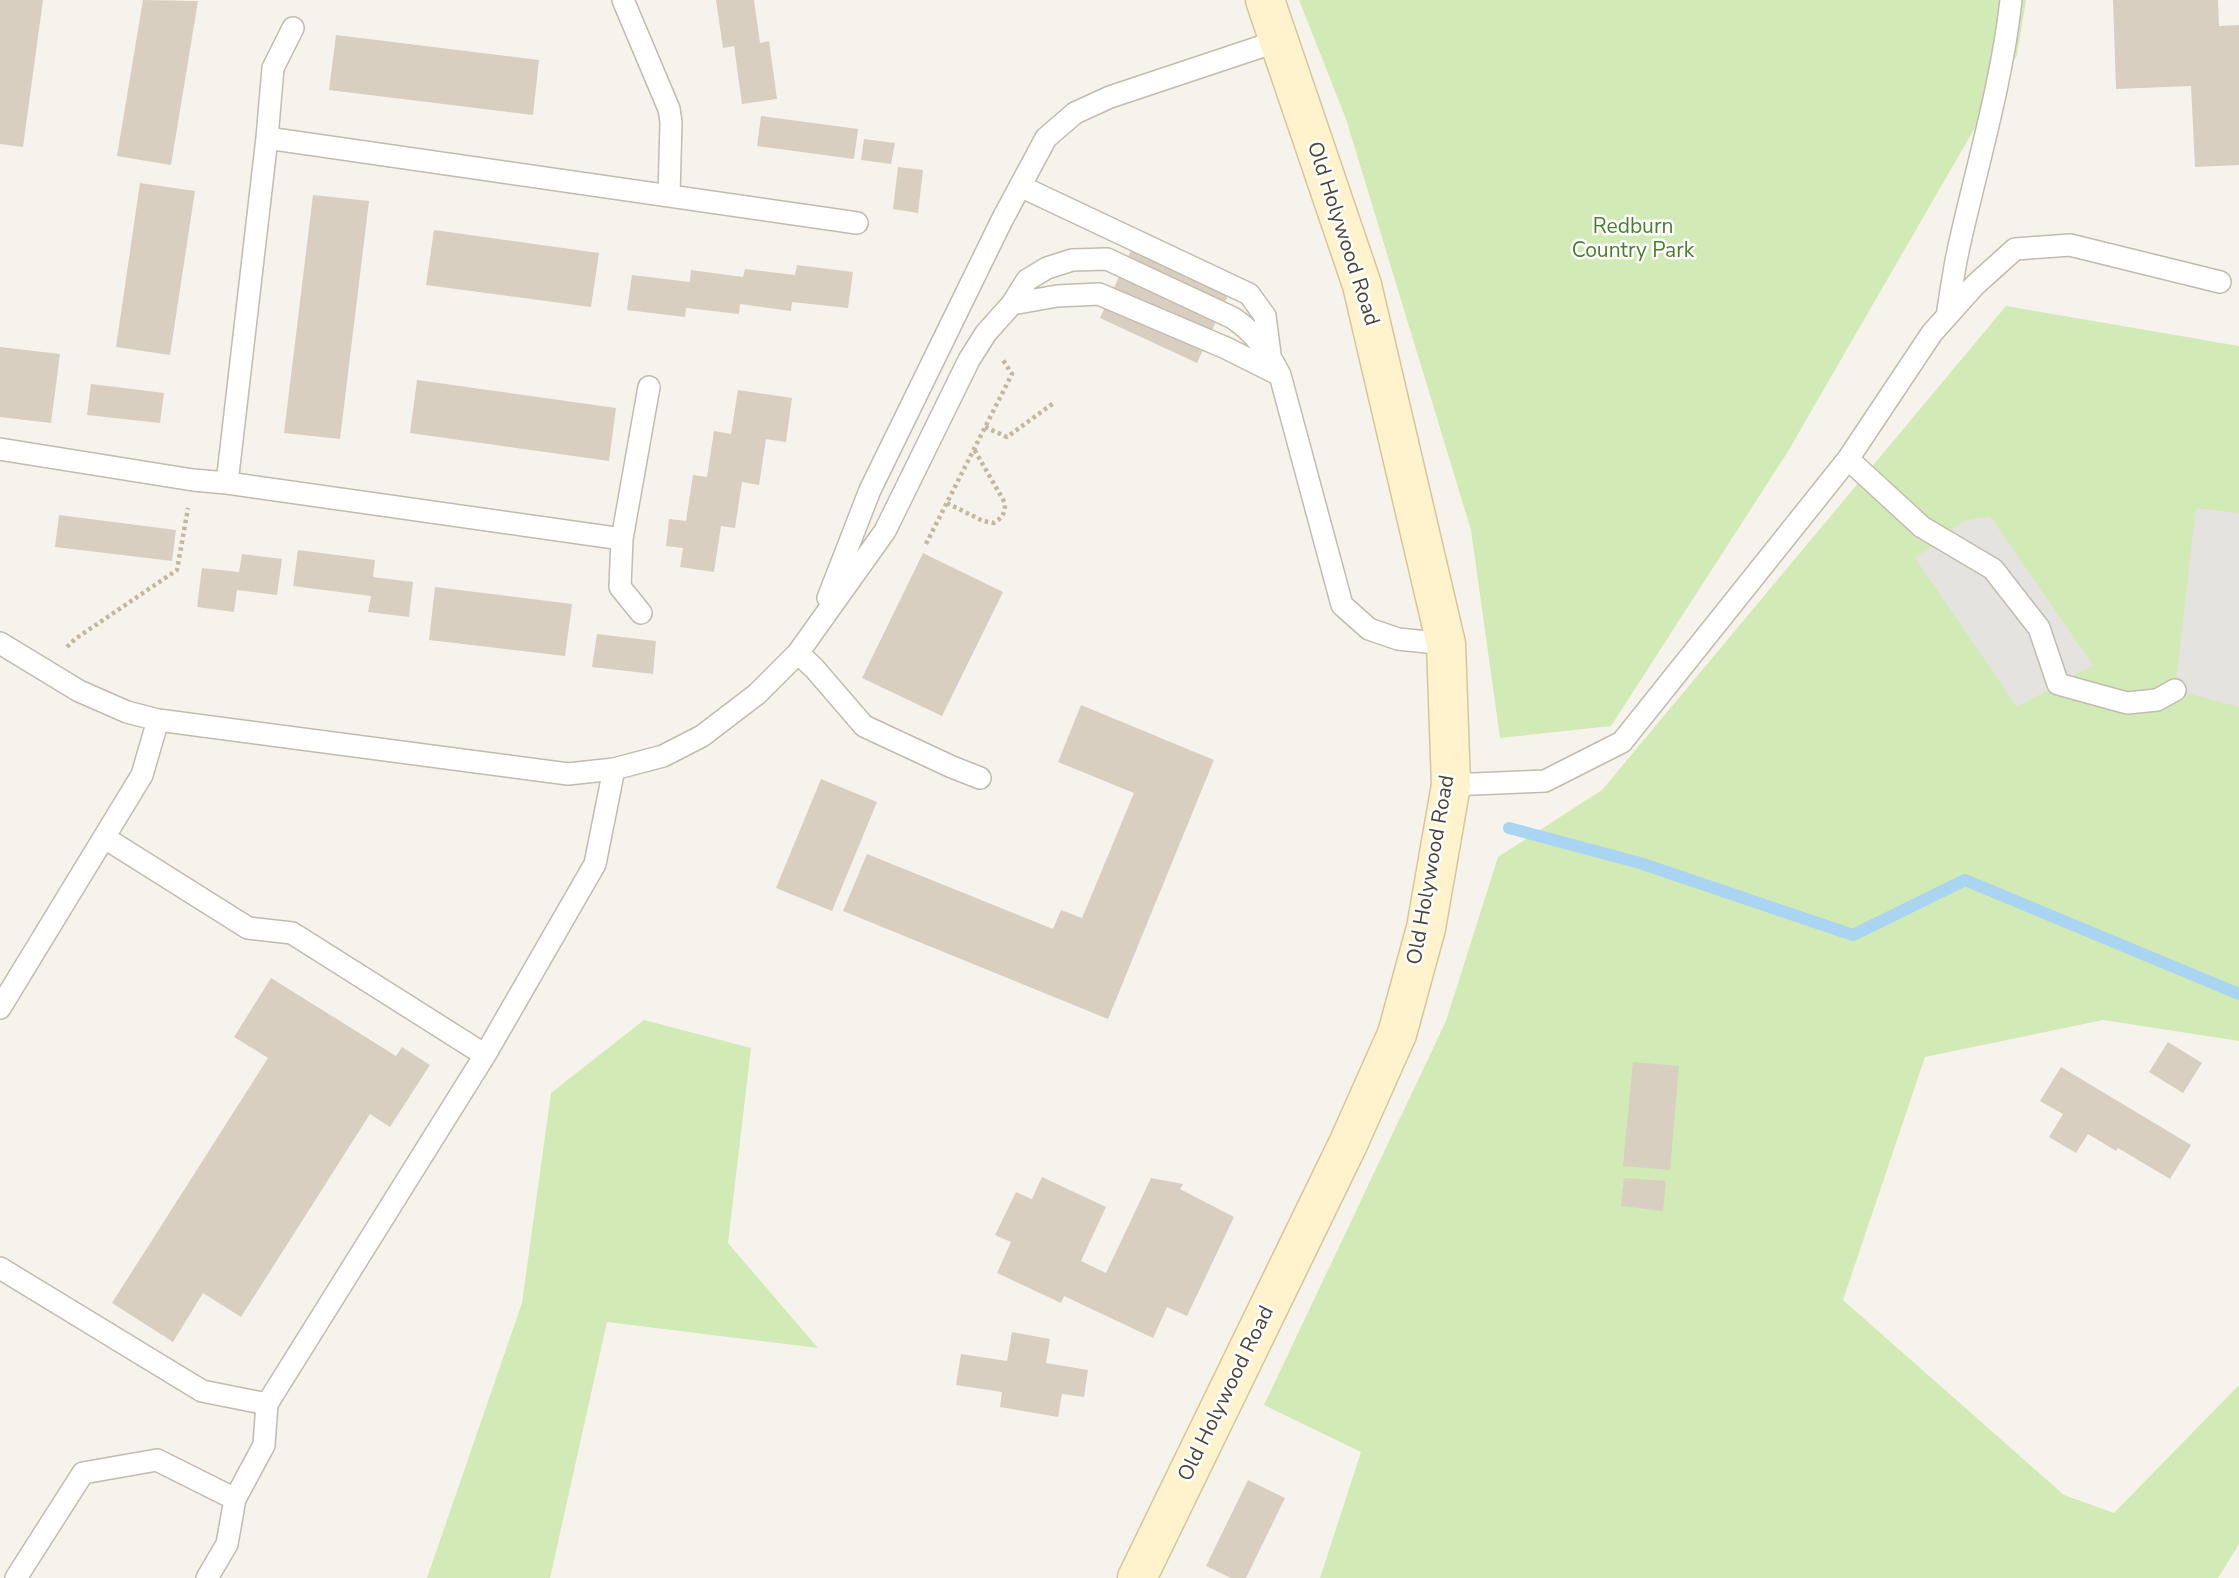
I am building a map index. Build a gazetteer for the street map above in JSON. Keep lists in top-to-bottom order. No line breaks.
{"streets":{"street":["Old Holywood Road"]},"parks":["Redburn Country Park"]}
